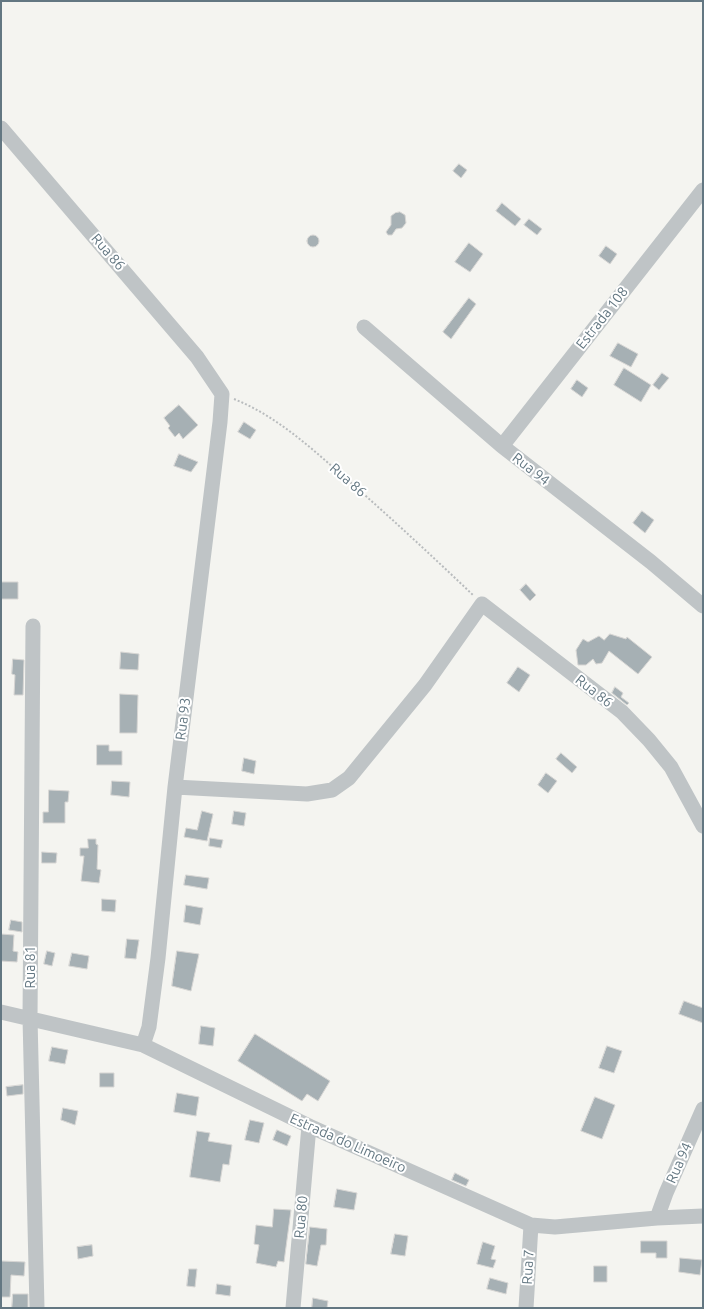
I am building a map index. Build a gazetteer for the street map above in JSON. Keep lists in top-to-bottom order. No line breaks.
{"streets":{"street":["Rua 86","Estrada 108","Rua 94","Rua 93","Rua 81","Estrada do Limoeiro","Rua 80","Rua 7"]},"crossings":[["Rua 86","Rua 93"],["Estrada 108","Rua 94"],["Rua 94","Estrada do Limoeiro"],["Rua 93","Estrada do Limoeiro"],["Rua 81","Estrada do Limoeiro"],["Estrada do Limoeiro","Rua 80"],["Estrada do Limoeiro","Rua 7"]]}
